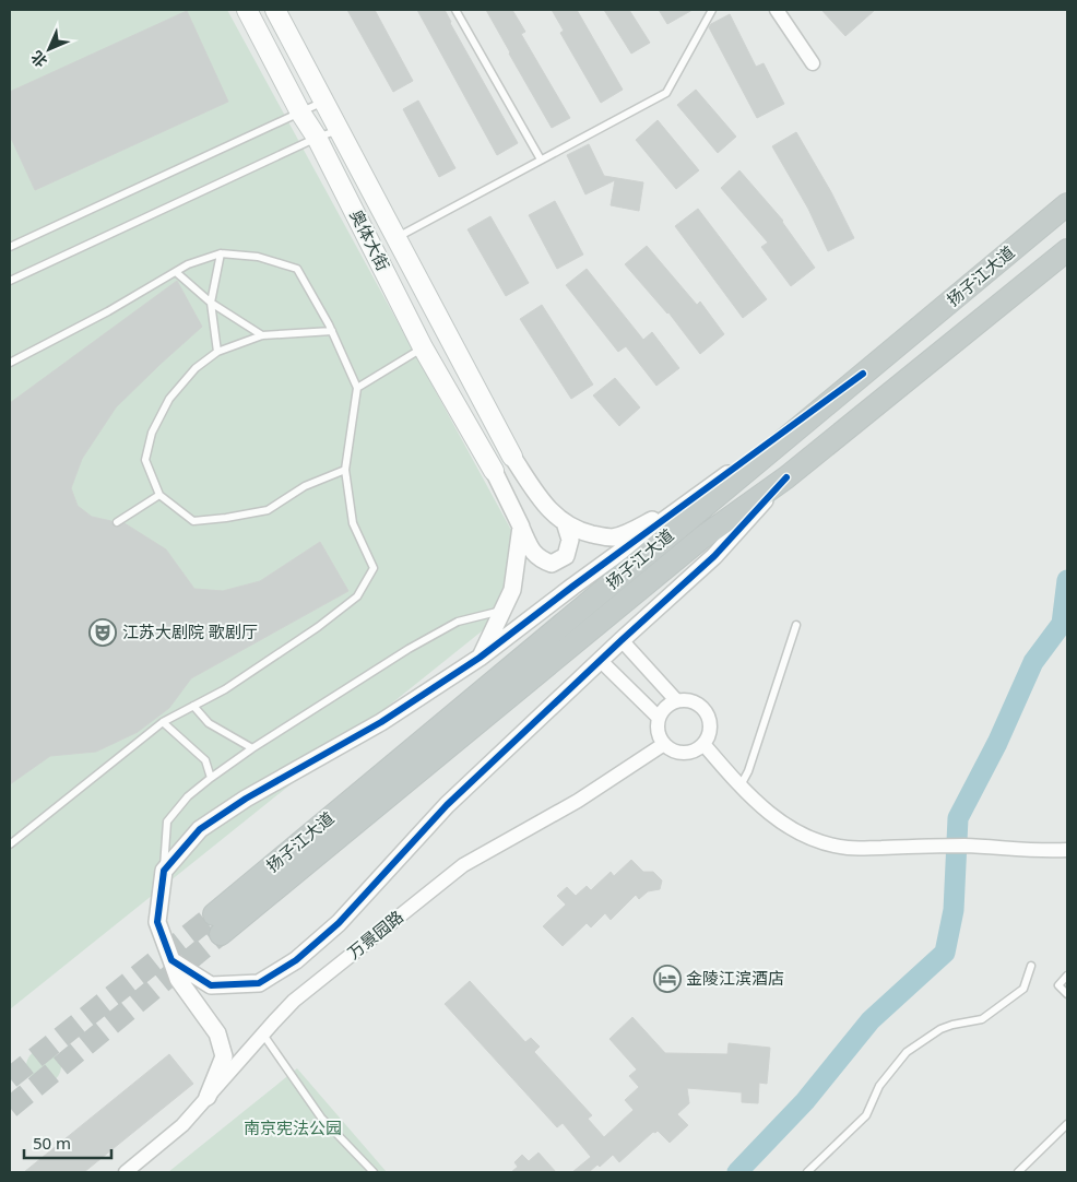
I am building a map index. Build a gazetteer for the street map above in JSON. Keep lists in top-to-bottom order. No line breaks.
{"streets":{"highway":["扬子江大道"],"main road":["奥体大街"],"street":["万景园路"]},"parks":["南京宪法公园"],"places":{"theatre":["江苏大剧院 歌剧厅"],"hotel":["金陵江滨酒店"]},"scale_bar":"50 m","north":"bottom left"}
